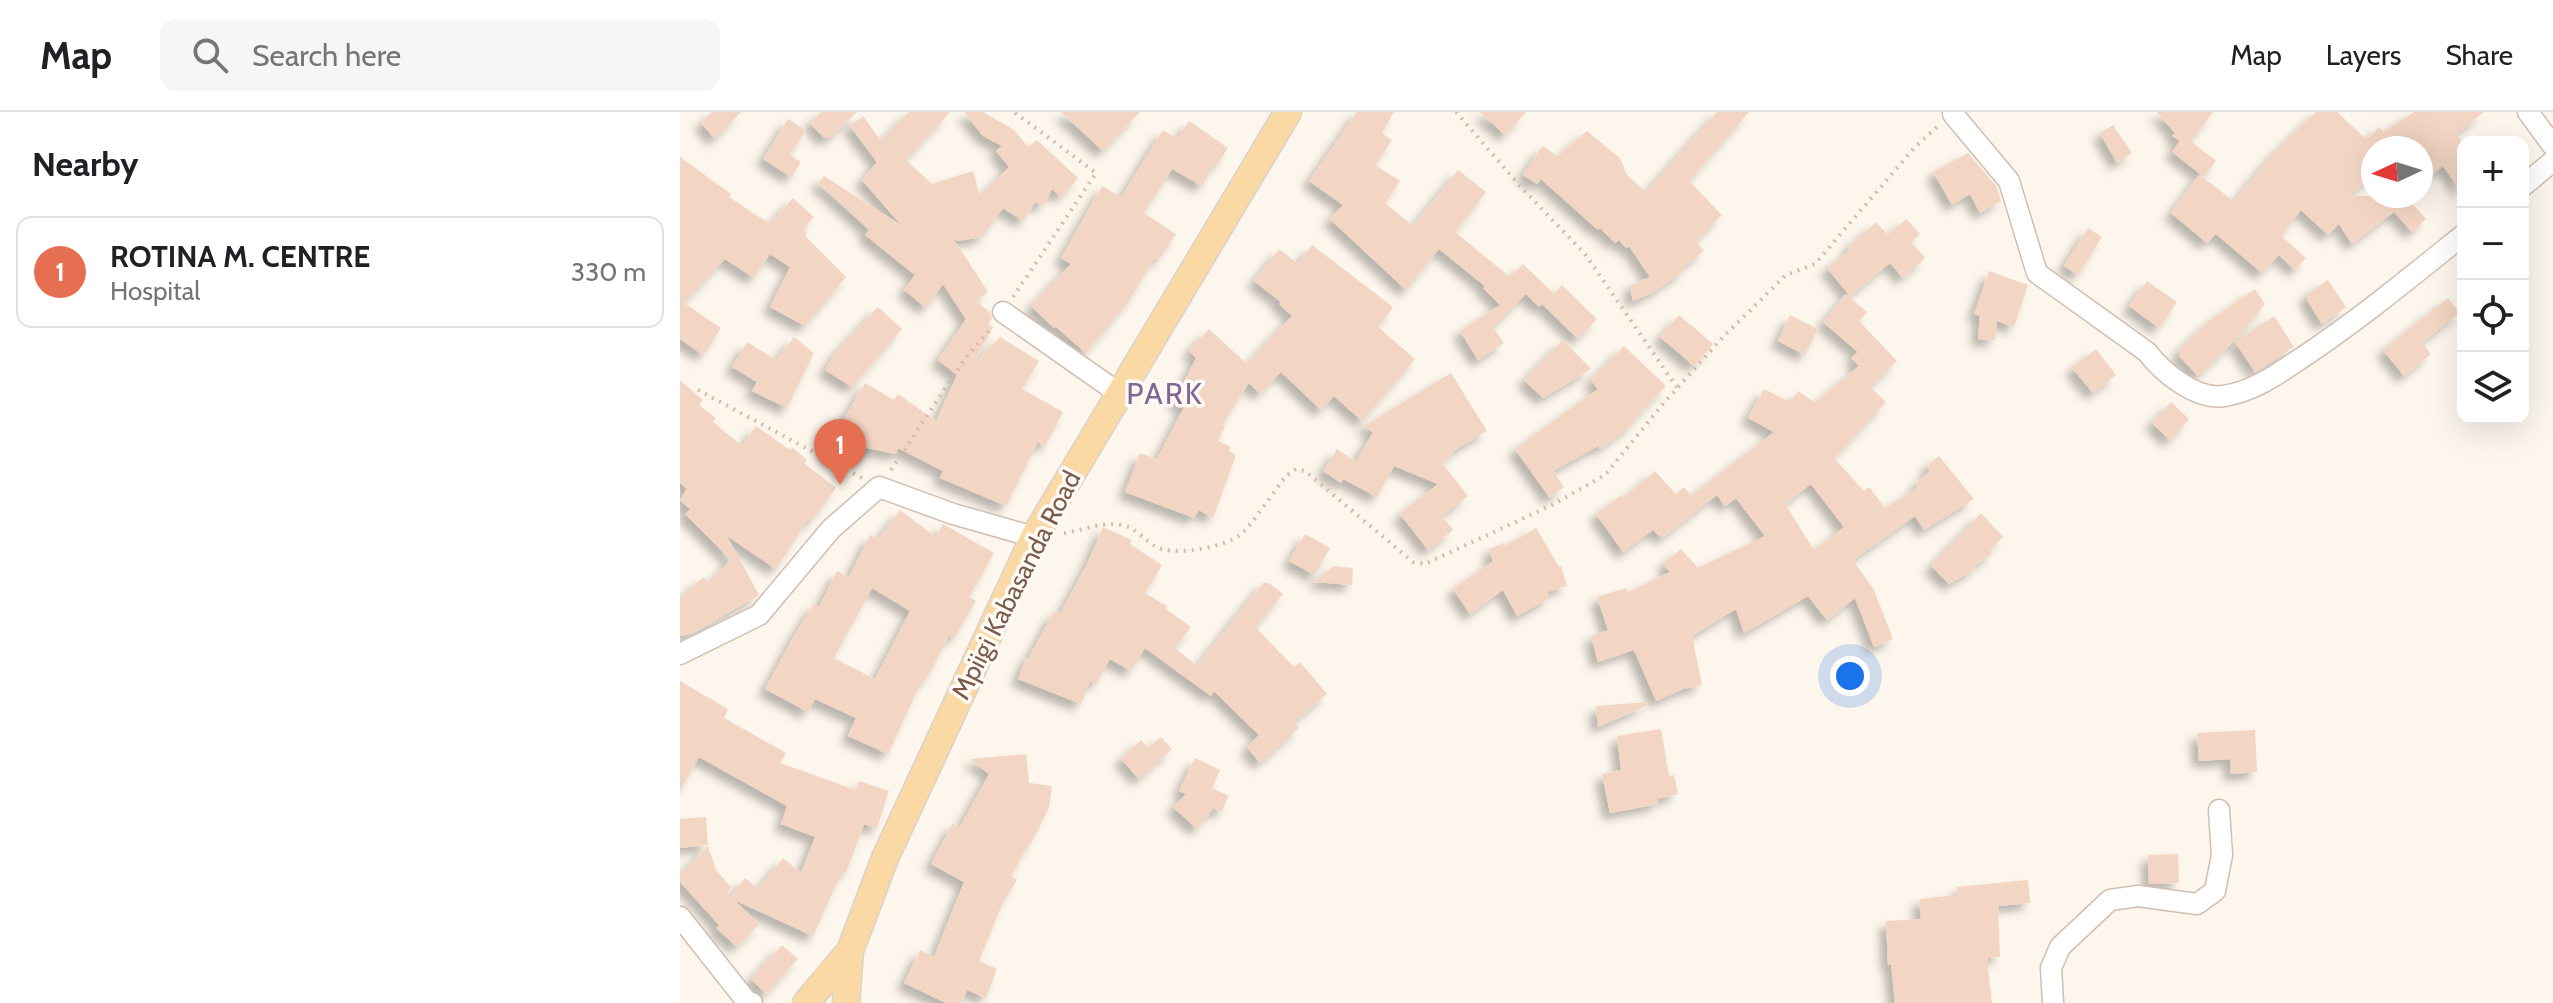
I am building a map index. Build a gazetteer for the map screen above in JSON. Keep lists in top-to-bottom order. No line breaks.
{"streets":{"main road":["Mpiigi Kabasanda Road"]},"districts":["PARK"],"north":"left","page":{"header":"Map","search":"Search here","nav":["Map","Layers","Share"],"heading":"Nearby","map_buttons":["+","−"],"list":[{"mark":"1","name":"ROTINA M. CENTRE","note":"Hospital","value":"330 m"}],"pins":"1"}}
